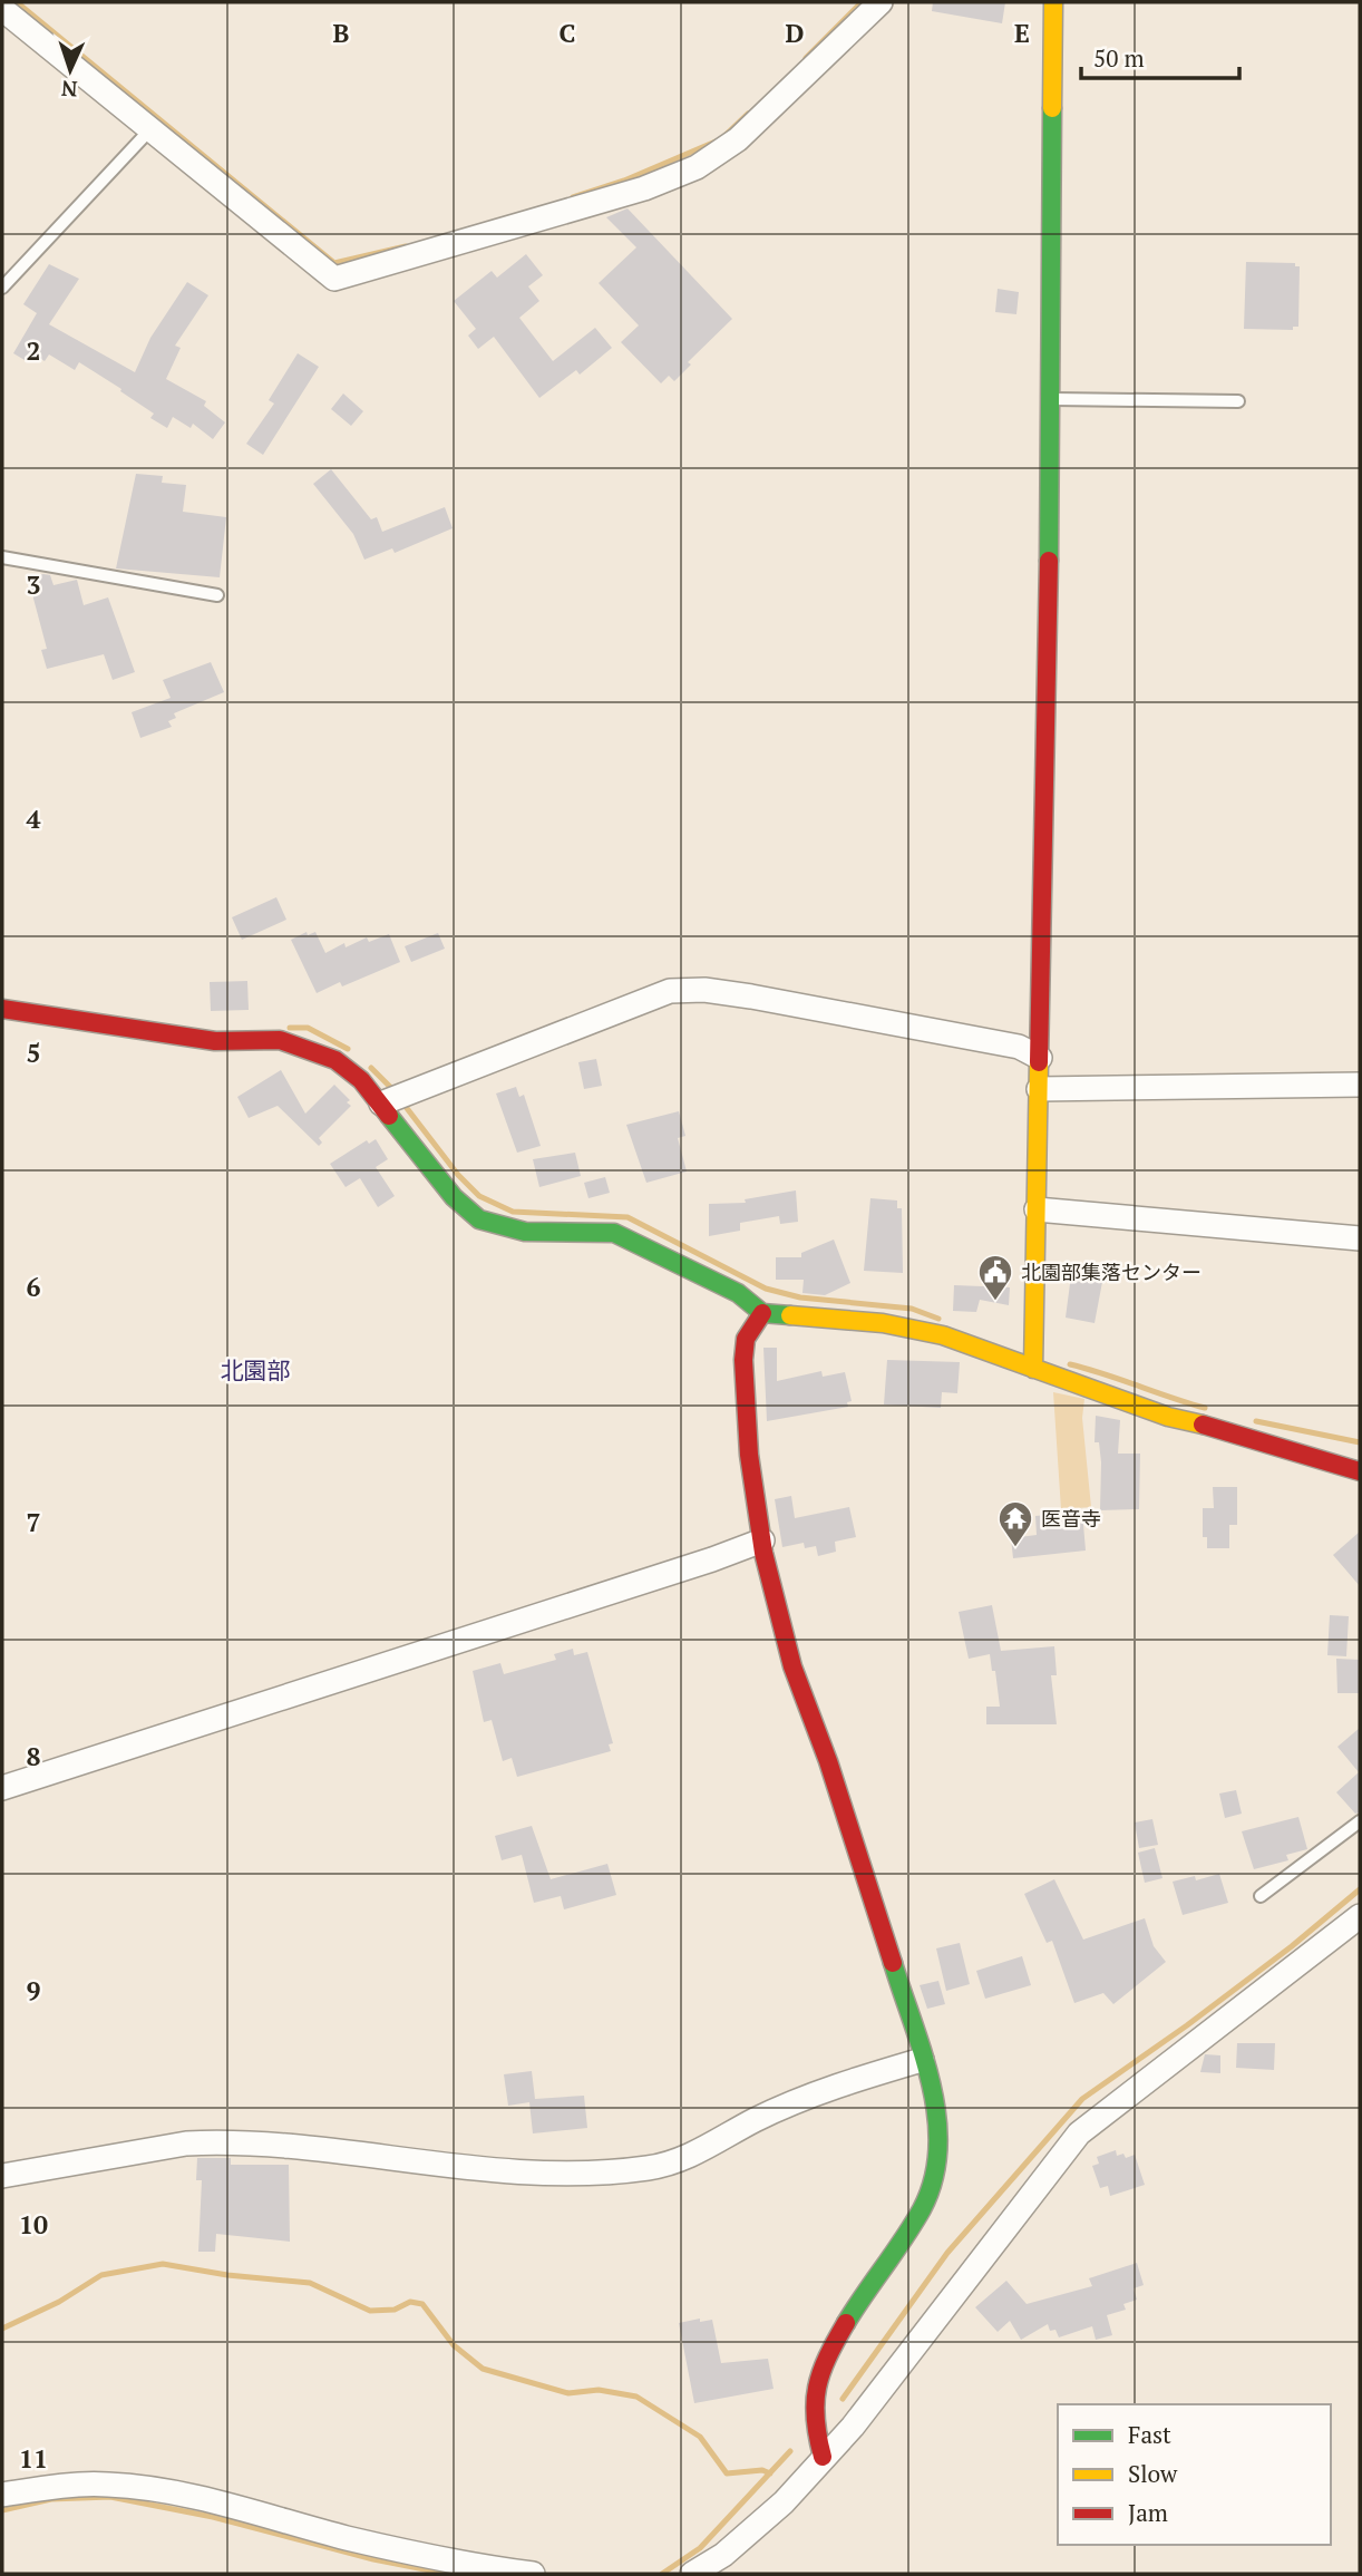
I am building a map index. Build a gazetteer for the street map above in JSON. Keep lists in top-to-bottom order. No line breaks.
{"districts":["北園部"],"places":{"public building":["北園部集落センター"],"temple":["医音寺"]},"legend":["Fast","Slow","Jam"],"scale_bar":"50 m","north":"bottom","grid":{"columns":["B","C","D","E"],"rows":["2","3","4","5","6","7","8","9","10","11"]}}
